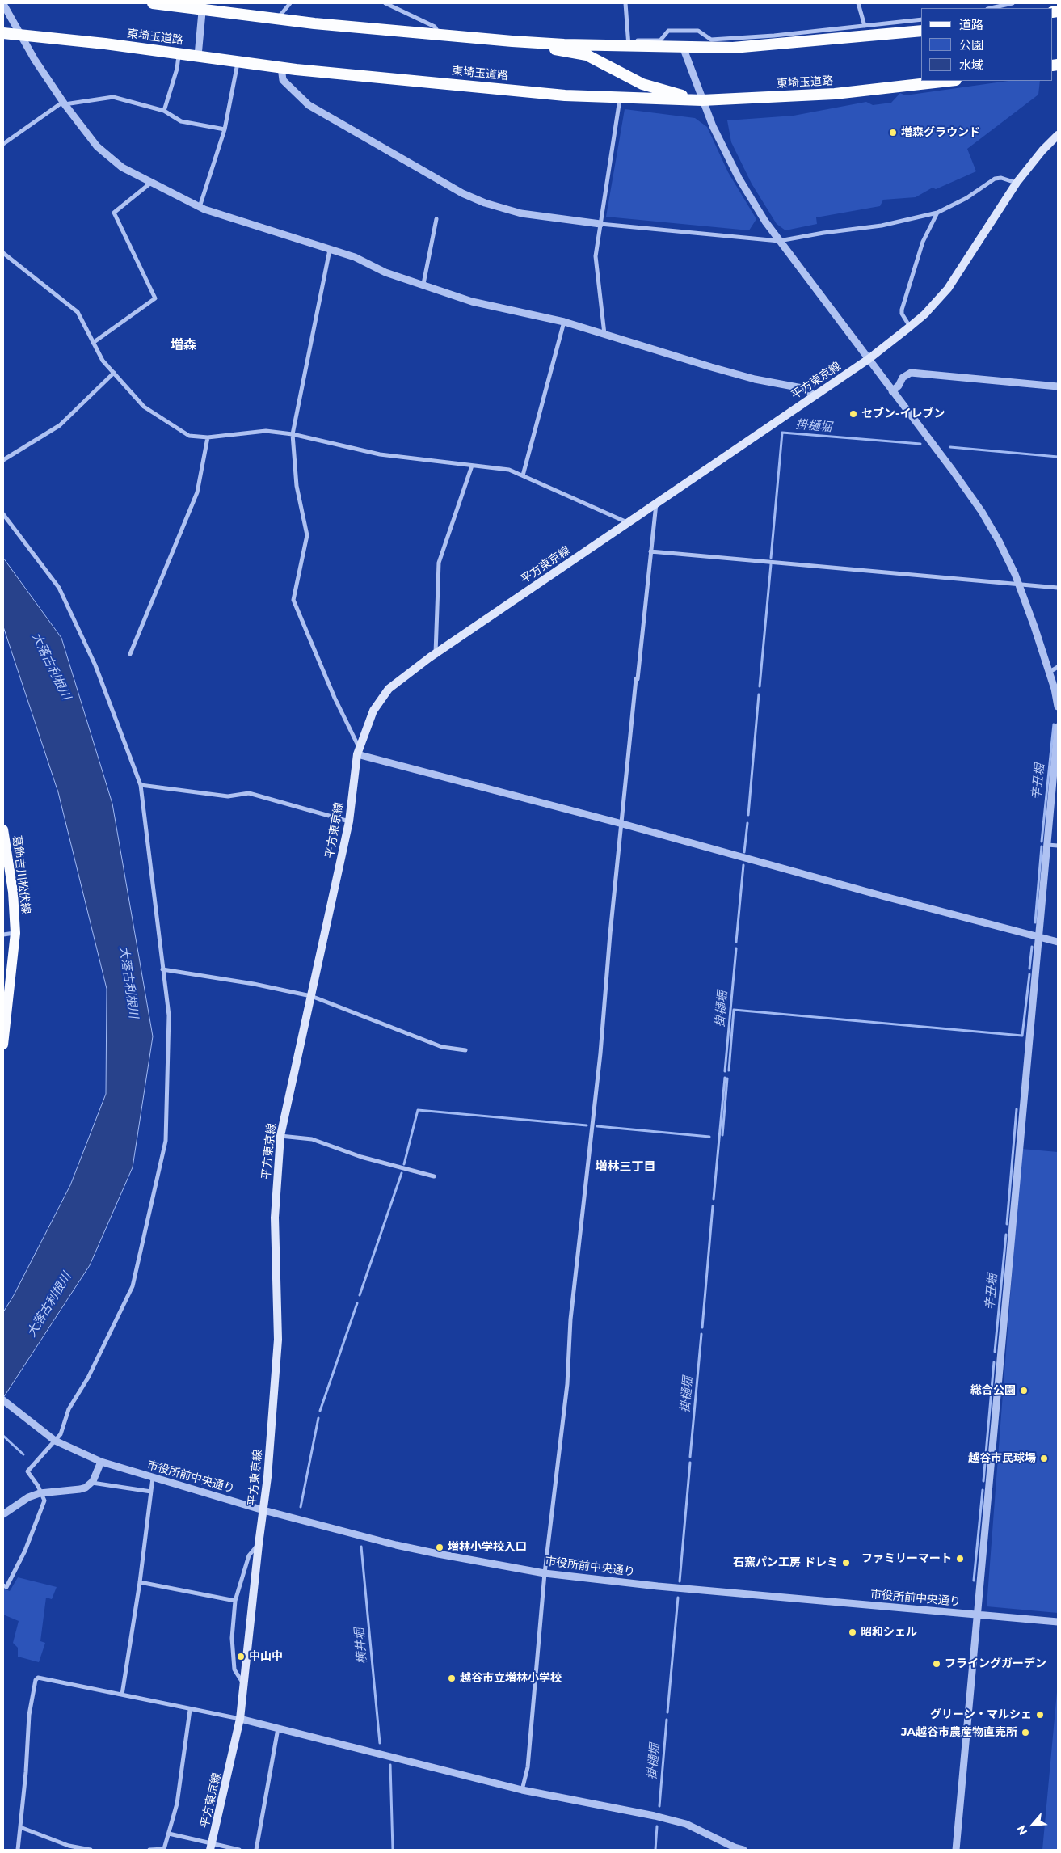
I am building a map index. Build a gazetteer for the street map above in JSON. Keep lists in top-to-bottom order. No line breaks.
{"streets":{"highway":["東埼玉道路"],"main road":["平方東京線","葛飾吉川松伏線"],"street":["市役所前中央通り"]},"crossings":[["平方東京線","市役所前中央通り"]],"districts":["増森","増林三丁目"],"water":["掛樋堀","大落古利根川","辛丑堀","横井堀"],"places":["増森グラウンド","セブン-イレブン","総合公園","越谷市民球場","増林小学校入口","ファミリーマート","石窯パン工房 ドレミ","昭和シェル","中山中","フライングガーデン","越谷市立増林小学校","グリーン・マルシェ","JA越谷市農産物直売所"],"legend":["道路","公園","水域"],"north":"bottom left"}
